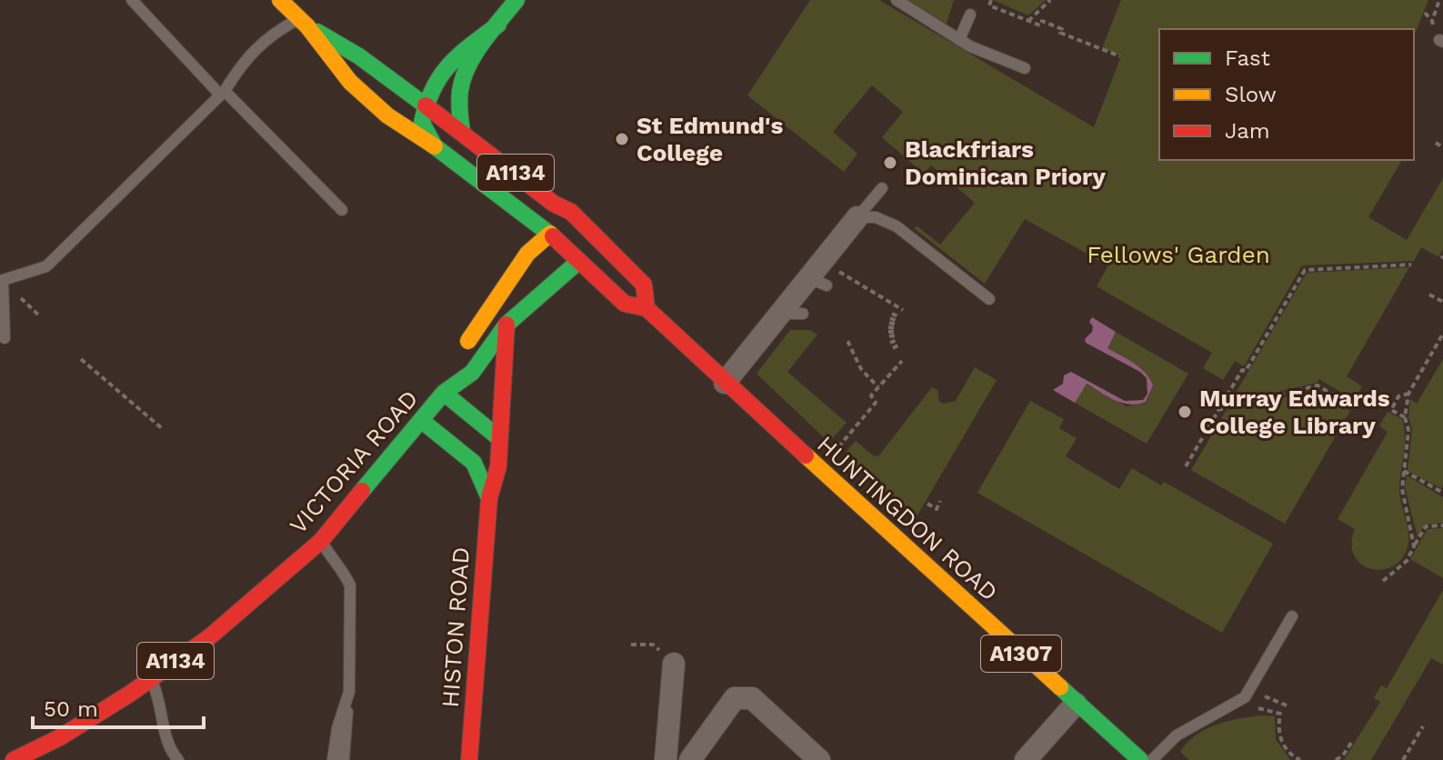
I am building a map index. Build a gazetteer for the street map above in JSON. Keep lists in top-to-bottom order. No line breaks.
{"streets":{"main road":["A1134","VICTORIA ROAD","HUNTINGDON ROAD","HISTON ROAD","A1307"]},"crossings":[["A1134","VICTORIA ROAD"],["A1134","HUNTINGDON ROAD"],["VICTORIA ROAD","HUNTINGDON ROAD"],["VICTORIA ROAD","HISTON ROAD"]],"parks":["Fellows' Garden"],"places":["St Edmund's College","Blackfriars Dominican Priory","Murray Edwards College Library"],"legend":["Fast","Slow","Jam"],"scale_bar":"50 m"}
